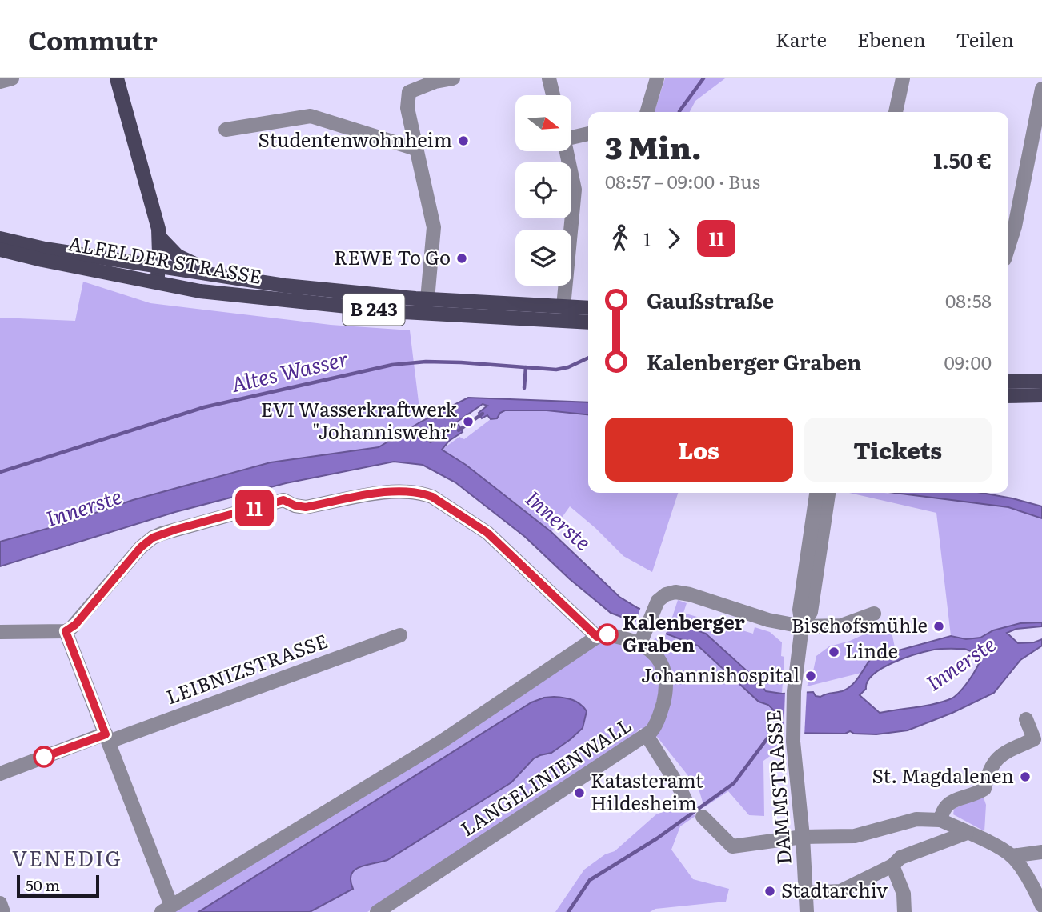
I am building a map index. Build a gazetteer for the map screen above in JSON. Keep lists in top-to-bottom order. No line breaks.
{"streets":{"main road":["ALFELDER STRASSE","B 243"],"street":["LEIBNIZSTRASSE","LANGELINIENWALL","DAMMSTRASSE"]},"crossings":[["ALFELDER STRASSE","B 243"]],"districts":["VENEDIG"],"water":["Altes Wasser","Innerste"],"places":["Studentenwohnheim","REWE To Go","EVI Wasserkraftwerk \"Johanniswehr\"","Bischofsmühle","Kalenberger Graben","Linde","Johannishospital","St. Magdalenen","Katasteramt Hildesheim","Stadtarchiv"],"lines":["bus line 11"],"scale_bar":"50 m","north":"right","page":{"header":"Commutr","nav":["Karte","Ebenen","Teilen"],"on_map":"11","heading":["3 Min.","08:57 – 09:00 · Bus","1.50 €"],"legs":["1","11"],"list":[{"name":"Gaußstraße","value":"08:58"},{"name":"Kalenberger Graben","value":"09:00"}],"buttons":["Los","Tickets"],"scale":"50 m"}}
